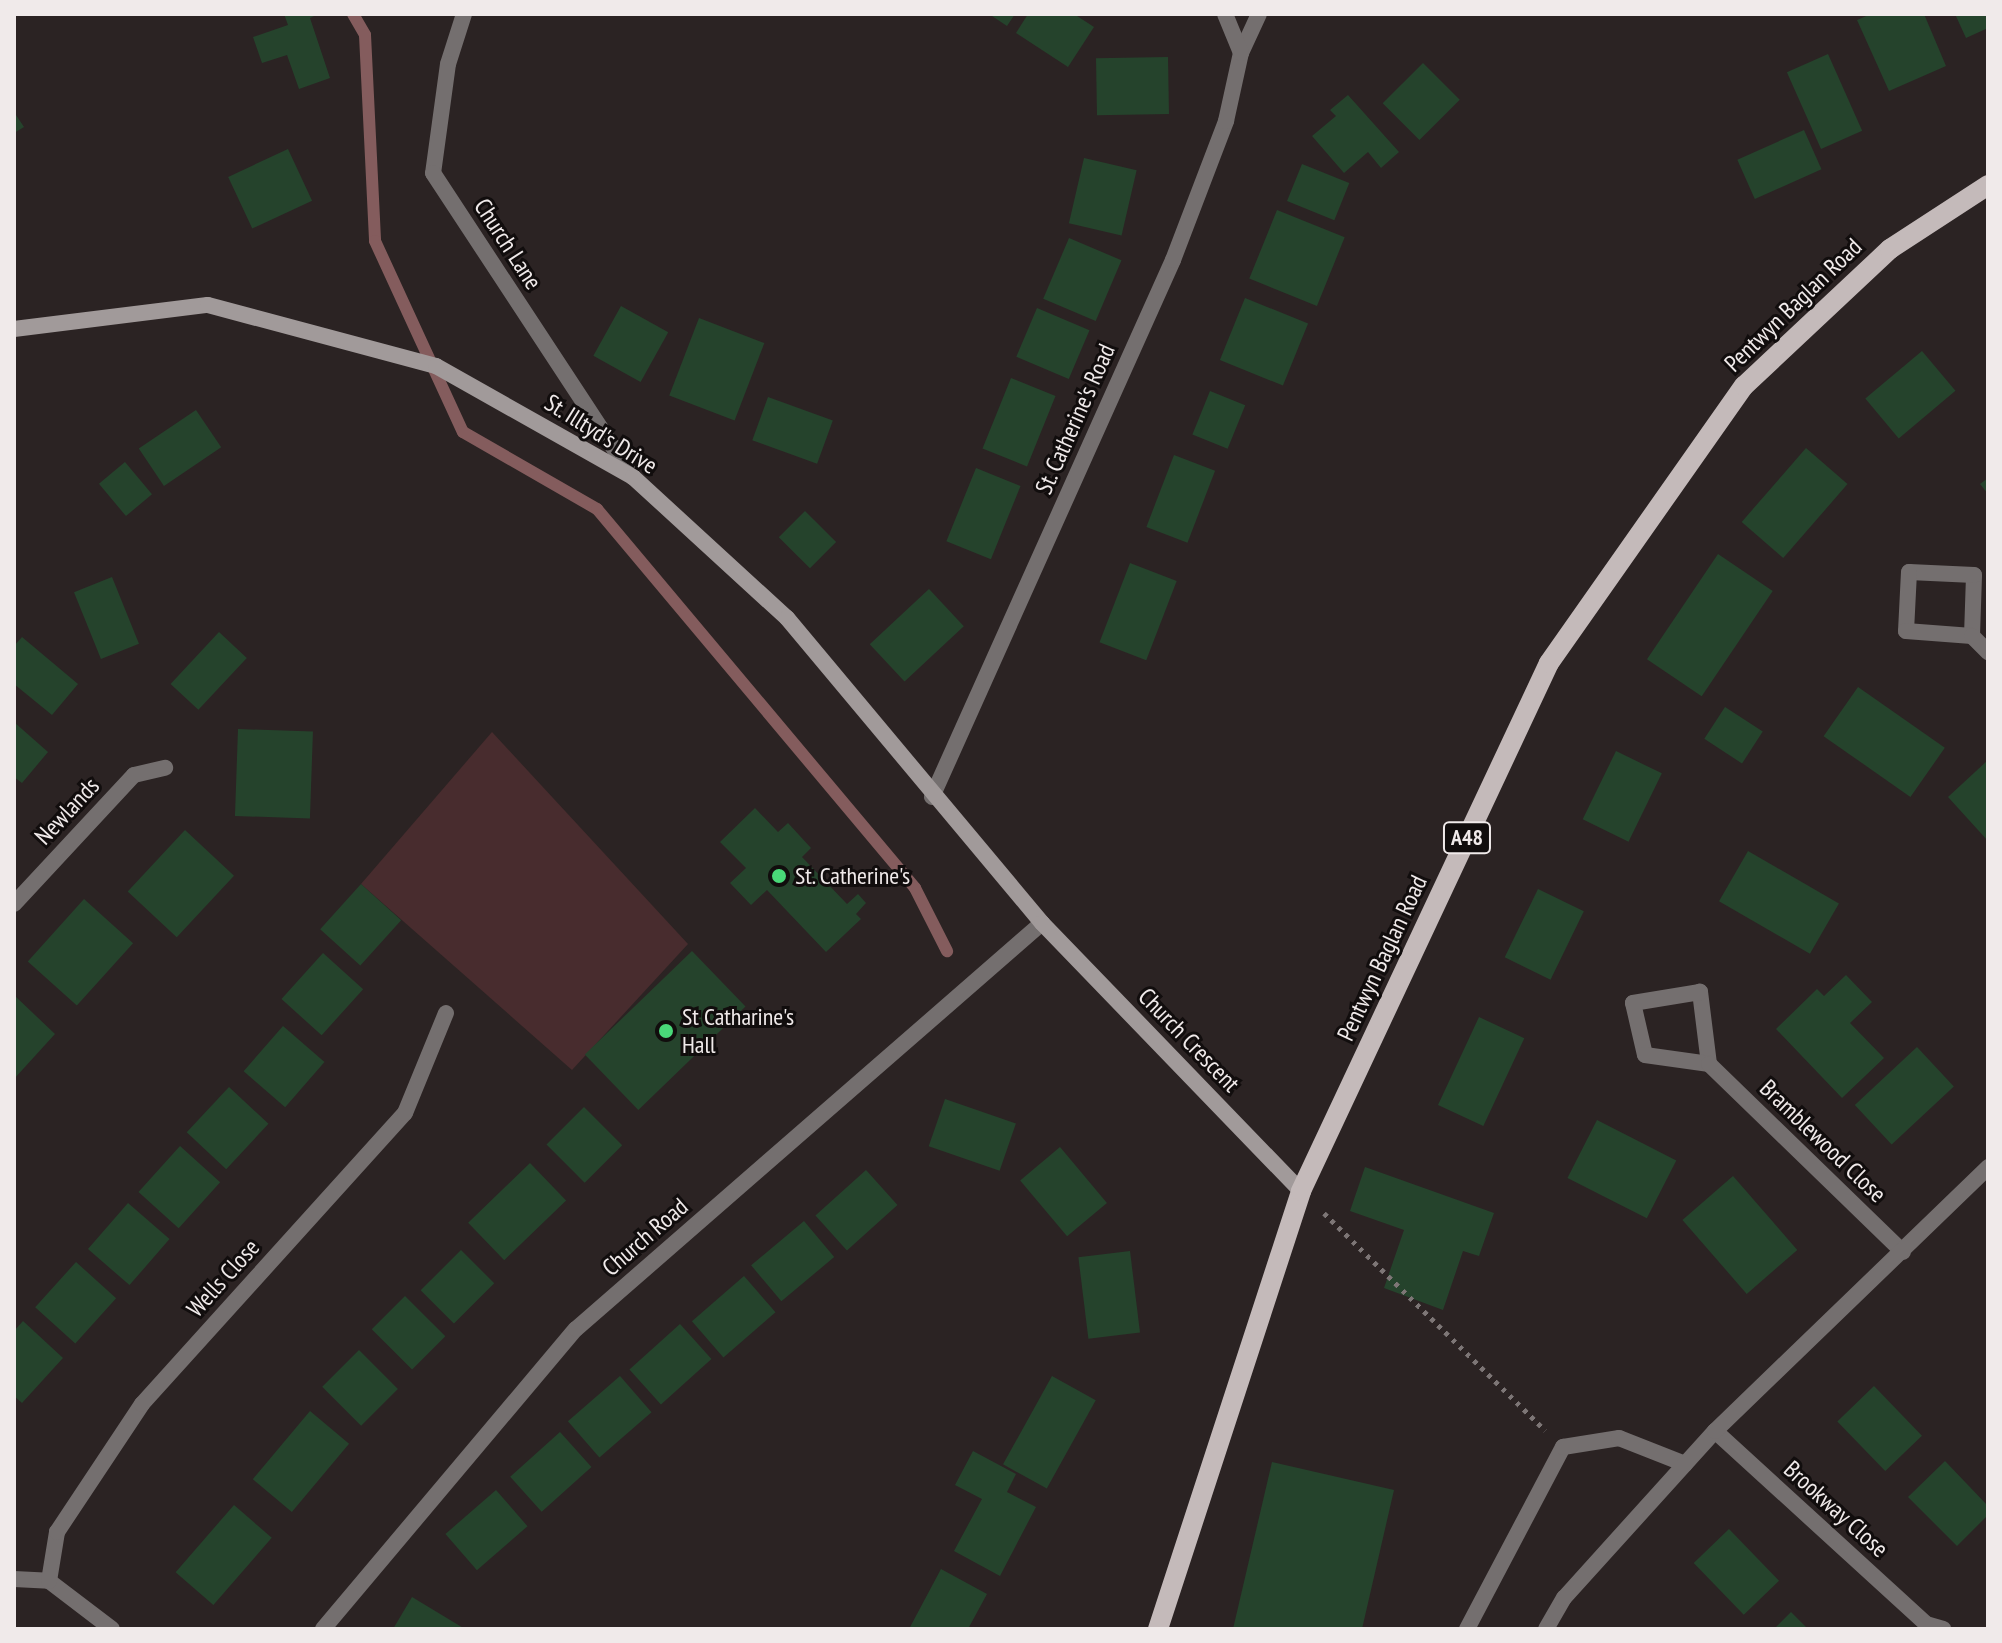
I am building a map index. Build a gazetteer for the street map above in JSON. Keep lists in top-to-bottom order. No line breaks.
{"streets":{"main road":["Pentwyn Baglan Road","A48"],"street":["Church Lane","St. Catherine's Road","St. Illtyd's Drive","Newlands","Church Crescent","Bramblewood Close","Church Road","Wells Close","Brookway Close"]},"crossings":[["Church Lane","St. Illtyd's Drive"],["Pentwyn Baglan Road","Church Crescent"],["St. Catherine's Road","St. Illtyd's Drive"],["St. Illtyd's Drive","Church Crescent"],["St. Illtyd's Drive","Church Road"],["Church Crescent","Church Road"]],"places":["St. Catherine's","St Catharine's Hall"]}
